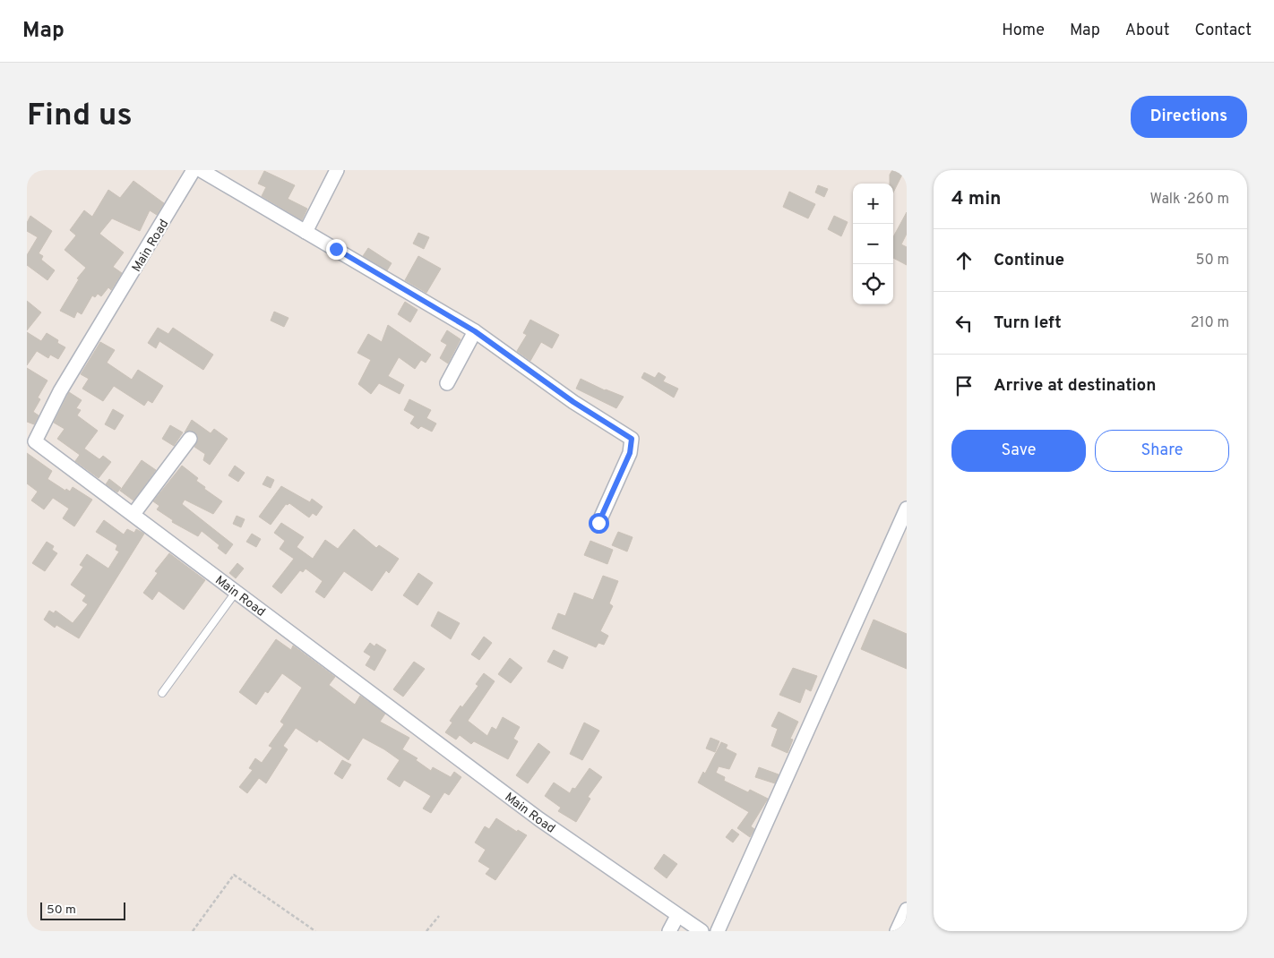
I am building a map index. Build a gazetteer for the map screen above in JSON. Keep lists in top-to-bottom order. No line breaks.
{"streets":{"street":["Main Road"]},"scale_bar":"50 m","page":{"header":"Map","nav":["Home","Map","About","Contact"],"buttons":["Directions",["Save","Share"]],"title":"Find us","heading":["4 min","Walk · 260 m"],"map_buttons":["+","−"],"list":[["Continue","50 m"],["Turn left","210 m"],"Arrive at destination"],"scale":"50 m"}}
